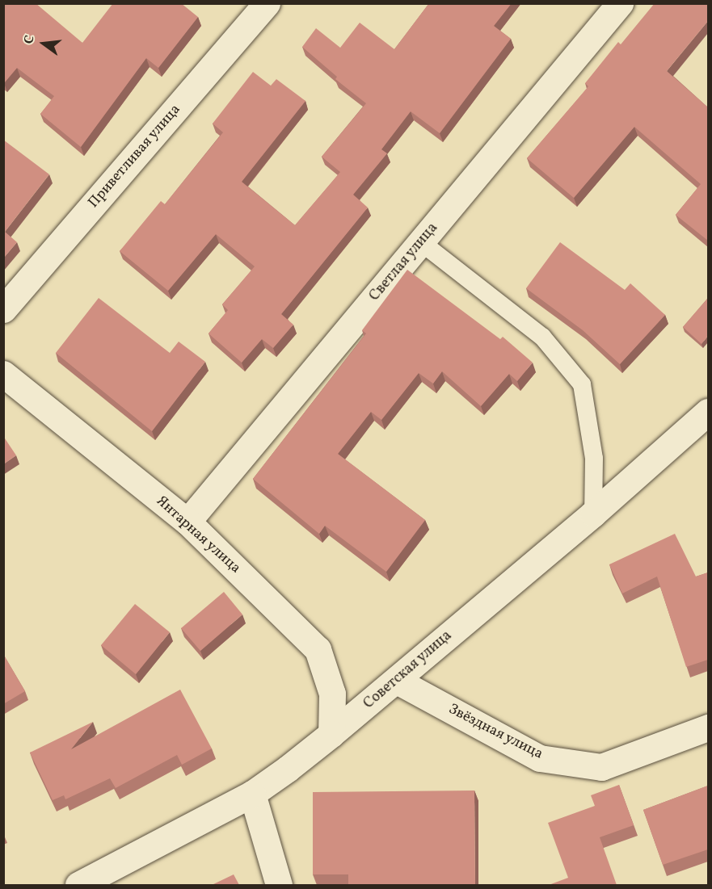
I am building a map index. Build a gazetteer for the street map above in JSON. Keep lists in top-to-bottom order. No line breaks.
{"streets":{"street":["Приветливая улица","Светлая улица","Янтарная улица","Советская улица","Звёздная улица"]},"crossings":[["Светлая улица","Янтарная улица"],["Янтарная улица","Советская улица"],["Советская улица","Звёздная улица"]],"north":"left"}
